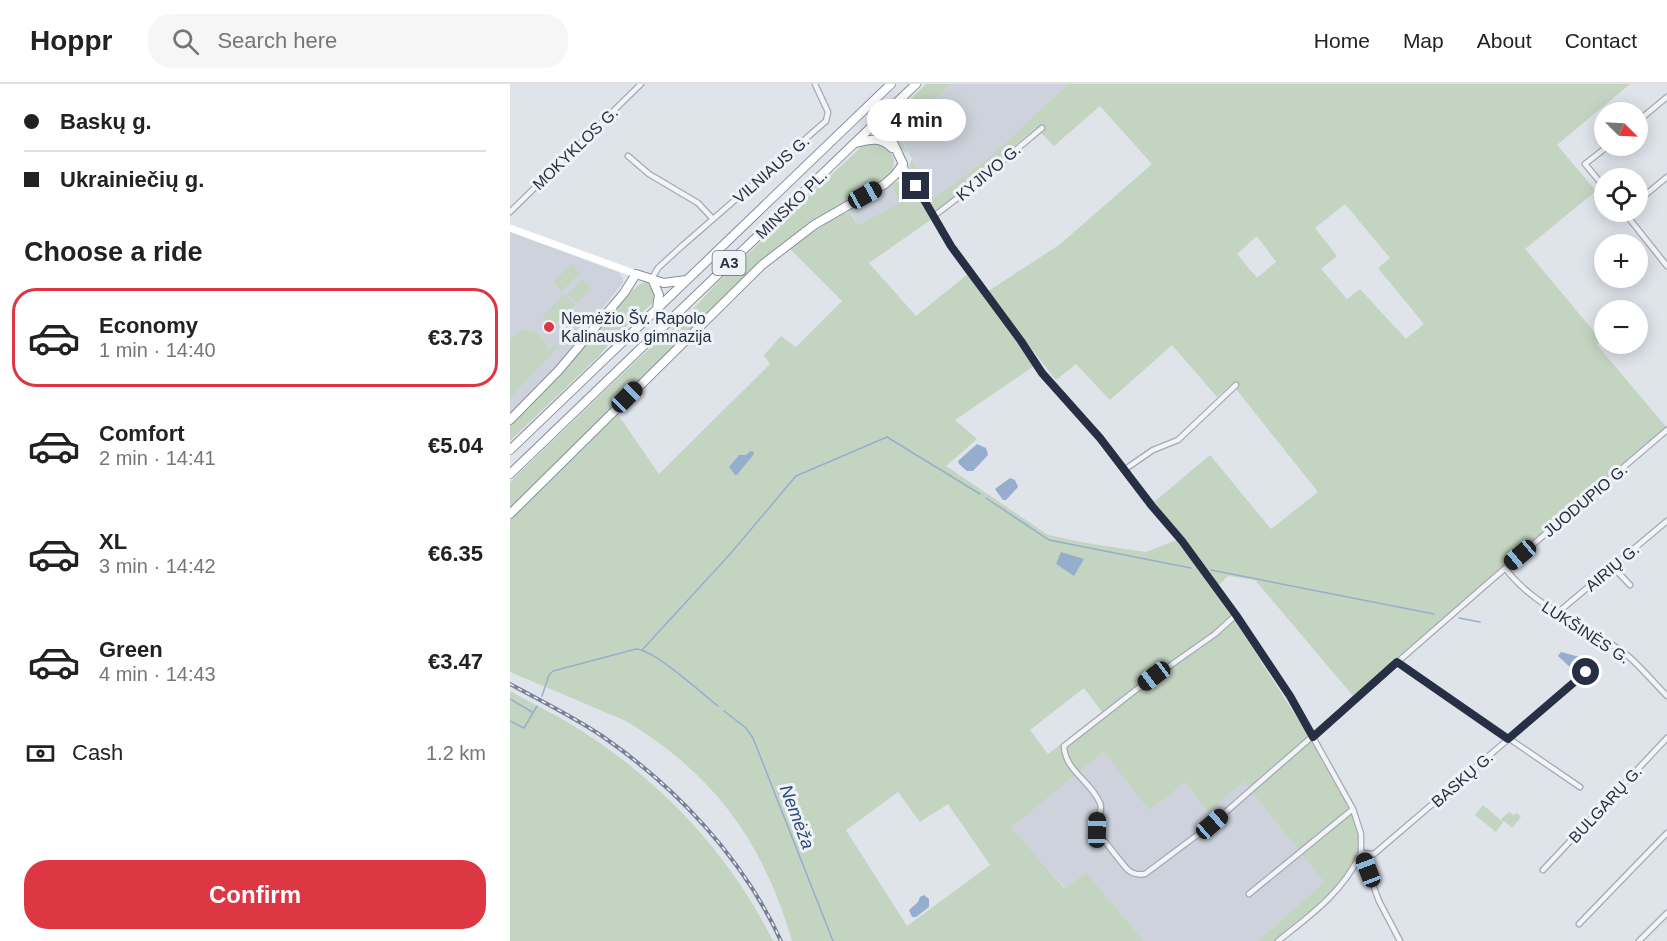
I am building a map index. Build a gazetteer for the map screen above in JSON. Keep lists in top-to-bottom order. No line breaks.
{"streets":{"highway":["MINSKO PL.","A3"],"street":["MOKYKLOS G.","VILNIAUS G.","KYJIVO G.","JUODUPIO G.","AIRIŲ G.","LUKŠINĖS G.","BASKŲ G.","BULGARŲ G."]},"crossings":[["JUODUPIO G.","LUKŠINĖS G."],["AIRIŲ G.","LUKŠINĖS G."]],"water":["Nemėža"],"places":["Nemėžio Šv. Rapolo Kalinausko gimnazija"],"north":"bottom right","page":{"header":"Hoppr","search":"Search here","nav":["Home","Map","About","Contact"],"banner":["Baskų g.","Ukrainiečių g."],"bubble":"4 min","map_buttons":["+","−"],"heading":"Choose a ride","list":[{"name":"Economy","note":"1 min · 14:40","value":"€3.73"},{"name":"Comfort","note":"2 min · 14:41","value":"€5.04"},{"name":"XL","note":"3 min · 14:42","value":"€6.35"},{"name":"Green","note":"4 min · 14:43","value":"€3.47"}],"pay":["Cash","1.2 km"],"buttons":"Confirm"}}
